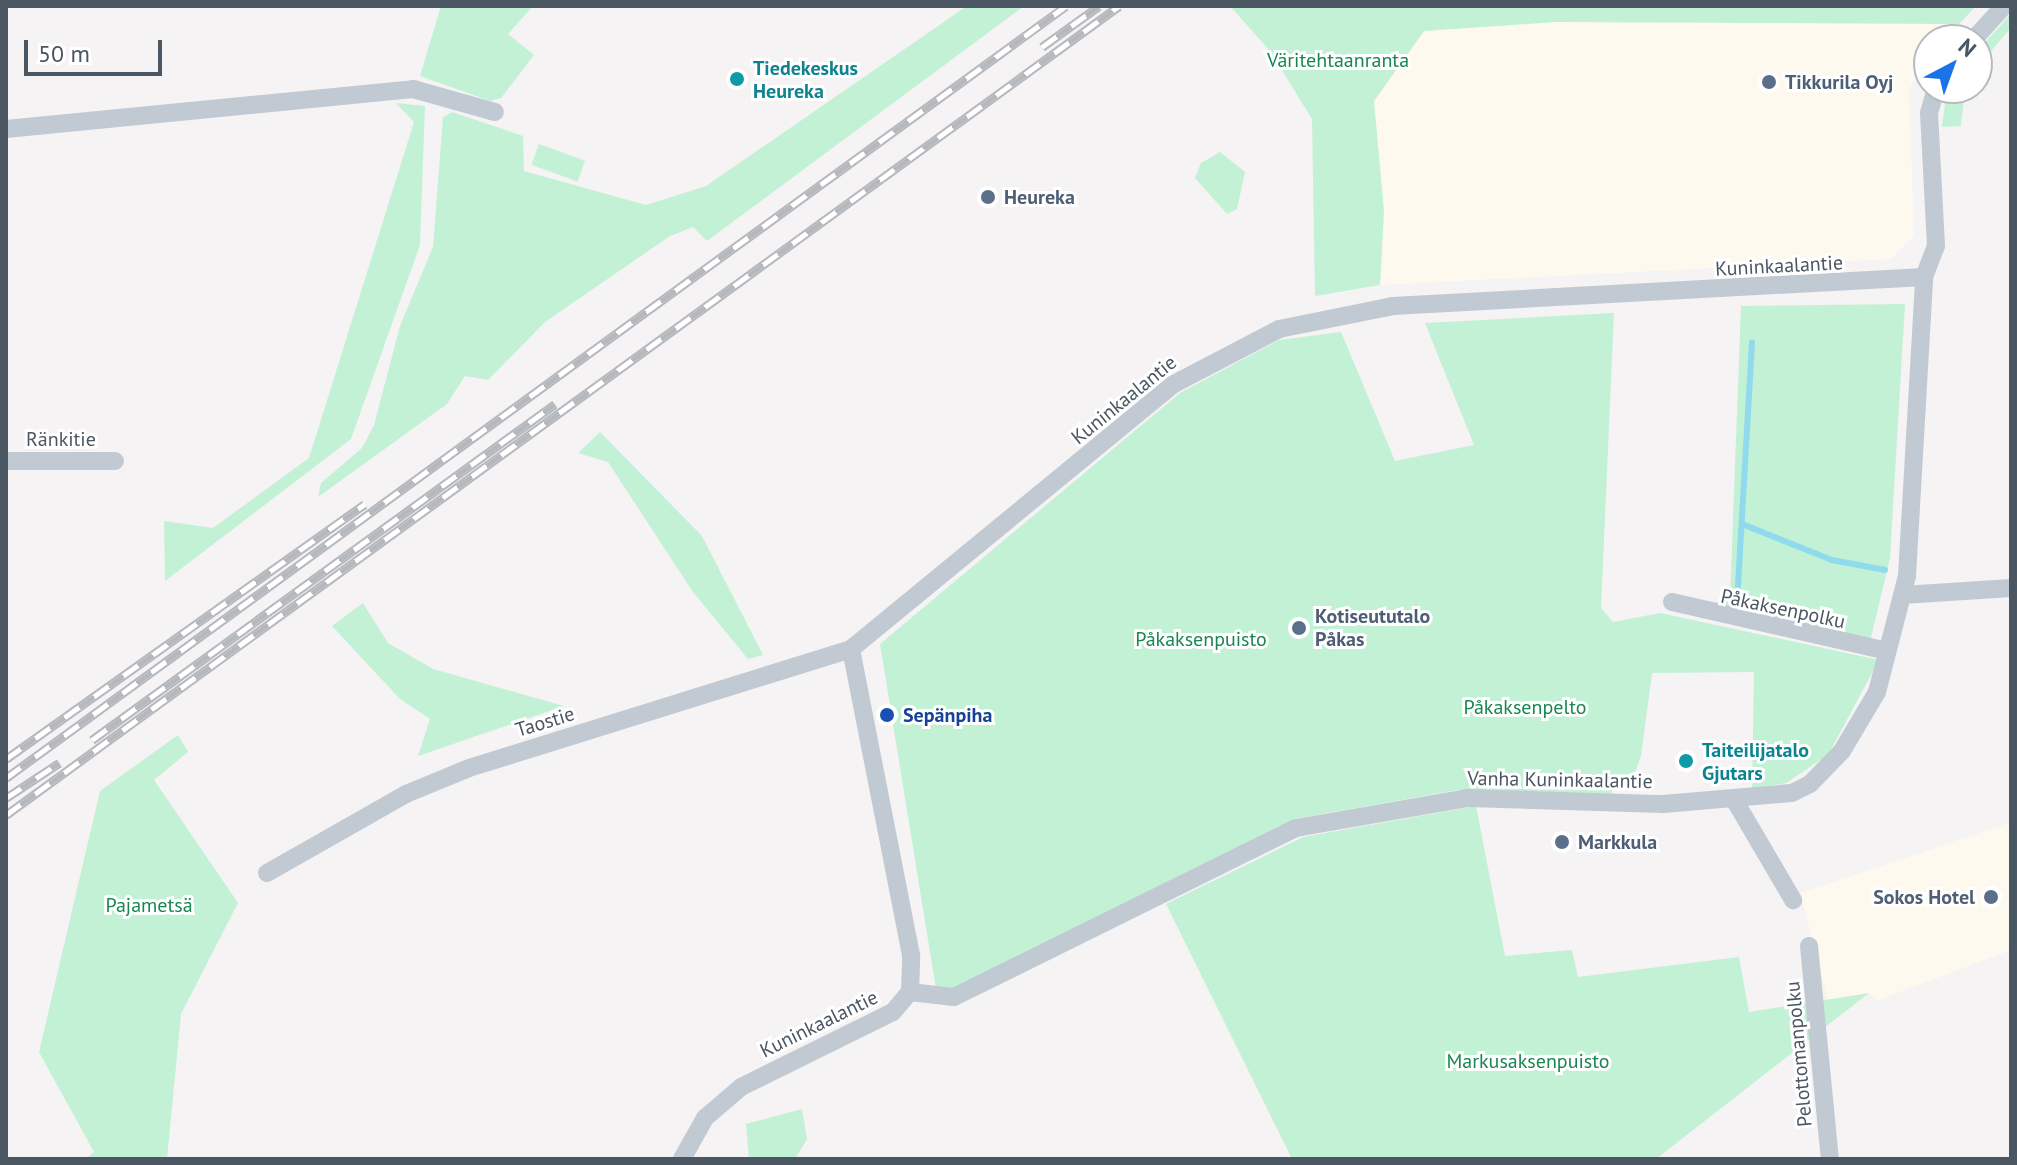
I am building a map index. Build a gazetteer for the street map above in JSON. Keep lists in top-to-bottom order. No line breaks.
{"streets":{"street":["Kuninkaalantie","Ränkitie","Påkaksenpolku","Taostie","Vanha Kuninkaalantie","Pelottomanpolku"]},"crossings":[["Kuninkaalantie","Taostie"],["Kuninkaalantie","Vanha Kuninkaalantie"],["Påkaksenpolku","Vanha Kuninkaalantie"]],"parks":["Väritehtaanranta","Påkaksenpuisto","Påkaksenpelto","Pajametsä","Markusaksenpuisto"],"places":["Tiedekeskus Heureka","Tikkurila Oyj","Heureka","Kotiseututalo Påkas","Sepänpiha","Taiteilijatalo Gjutars","Markkula","Sokos Hotel"],"scale_bar":"50 m","north":"top right"}
